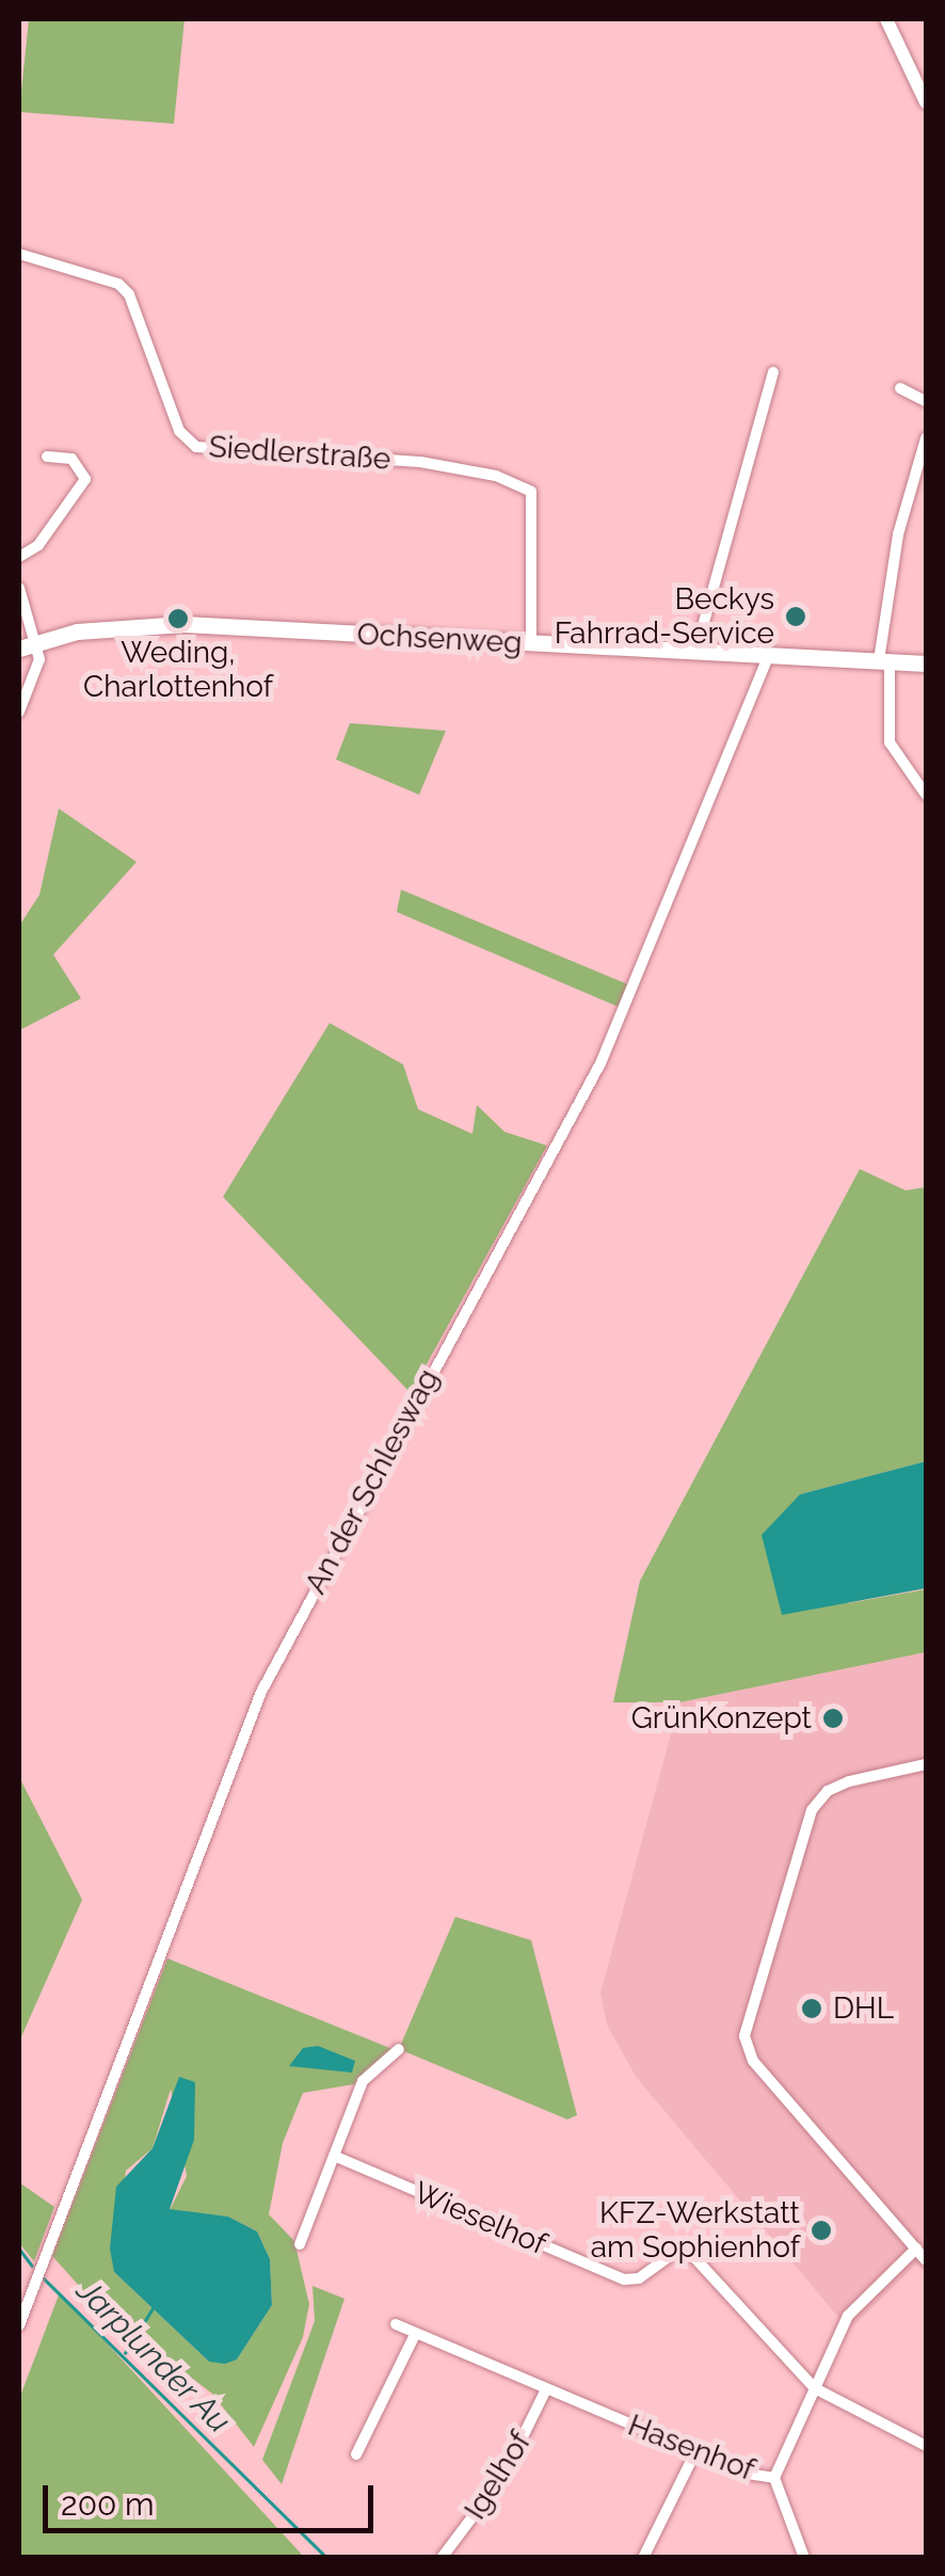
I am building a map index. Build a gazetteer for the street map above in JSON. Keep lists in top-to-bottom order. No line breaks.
{"streets":{"main road":["Ochsenweg"],"street":["Siedlerstraße","An der Schleswag","Wieselhof","Hasenhof","Igelhof"]},"crossings":[["Siedlerstraße","Ochsenweg"],["Ochsenweg","An der Schleswag"],["Wieselhof","Hasenhof"],["Hasenhof","Igelhof"]],"water":["Jarplunder Au"],"places":["Beckys Fahrrad-Service","Weding, Charlottenhof","GrünKonzept","DHL","KFZ-Werkstatt am Sophienhof"],"scale_bar":"200 m"}
